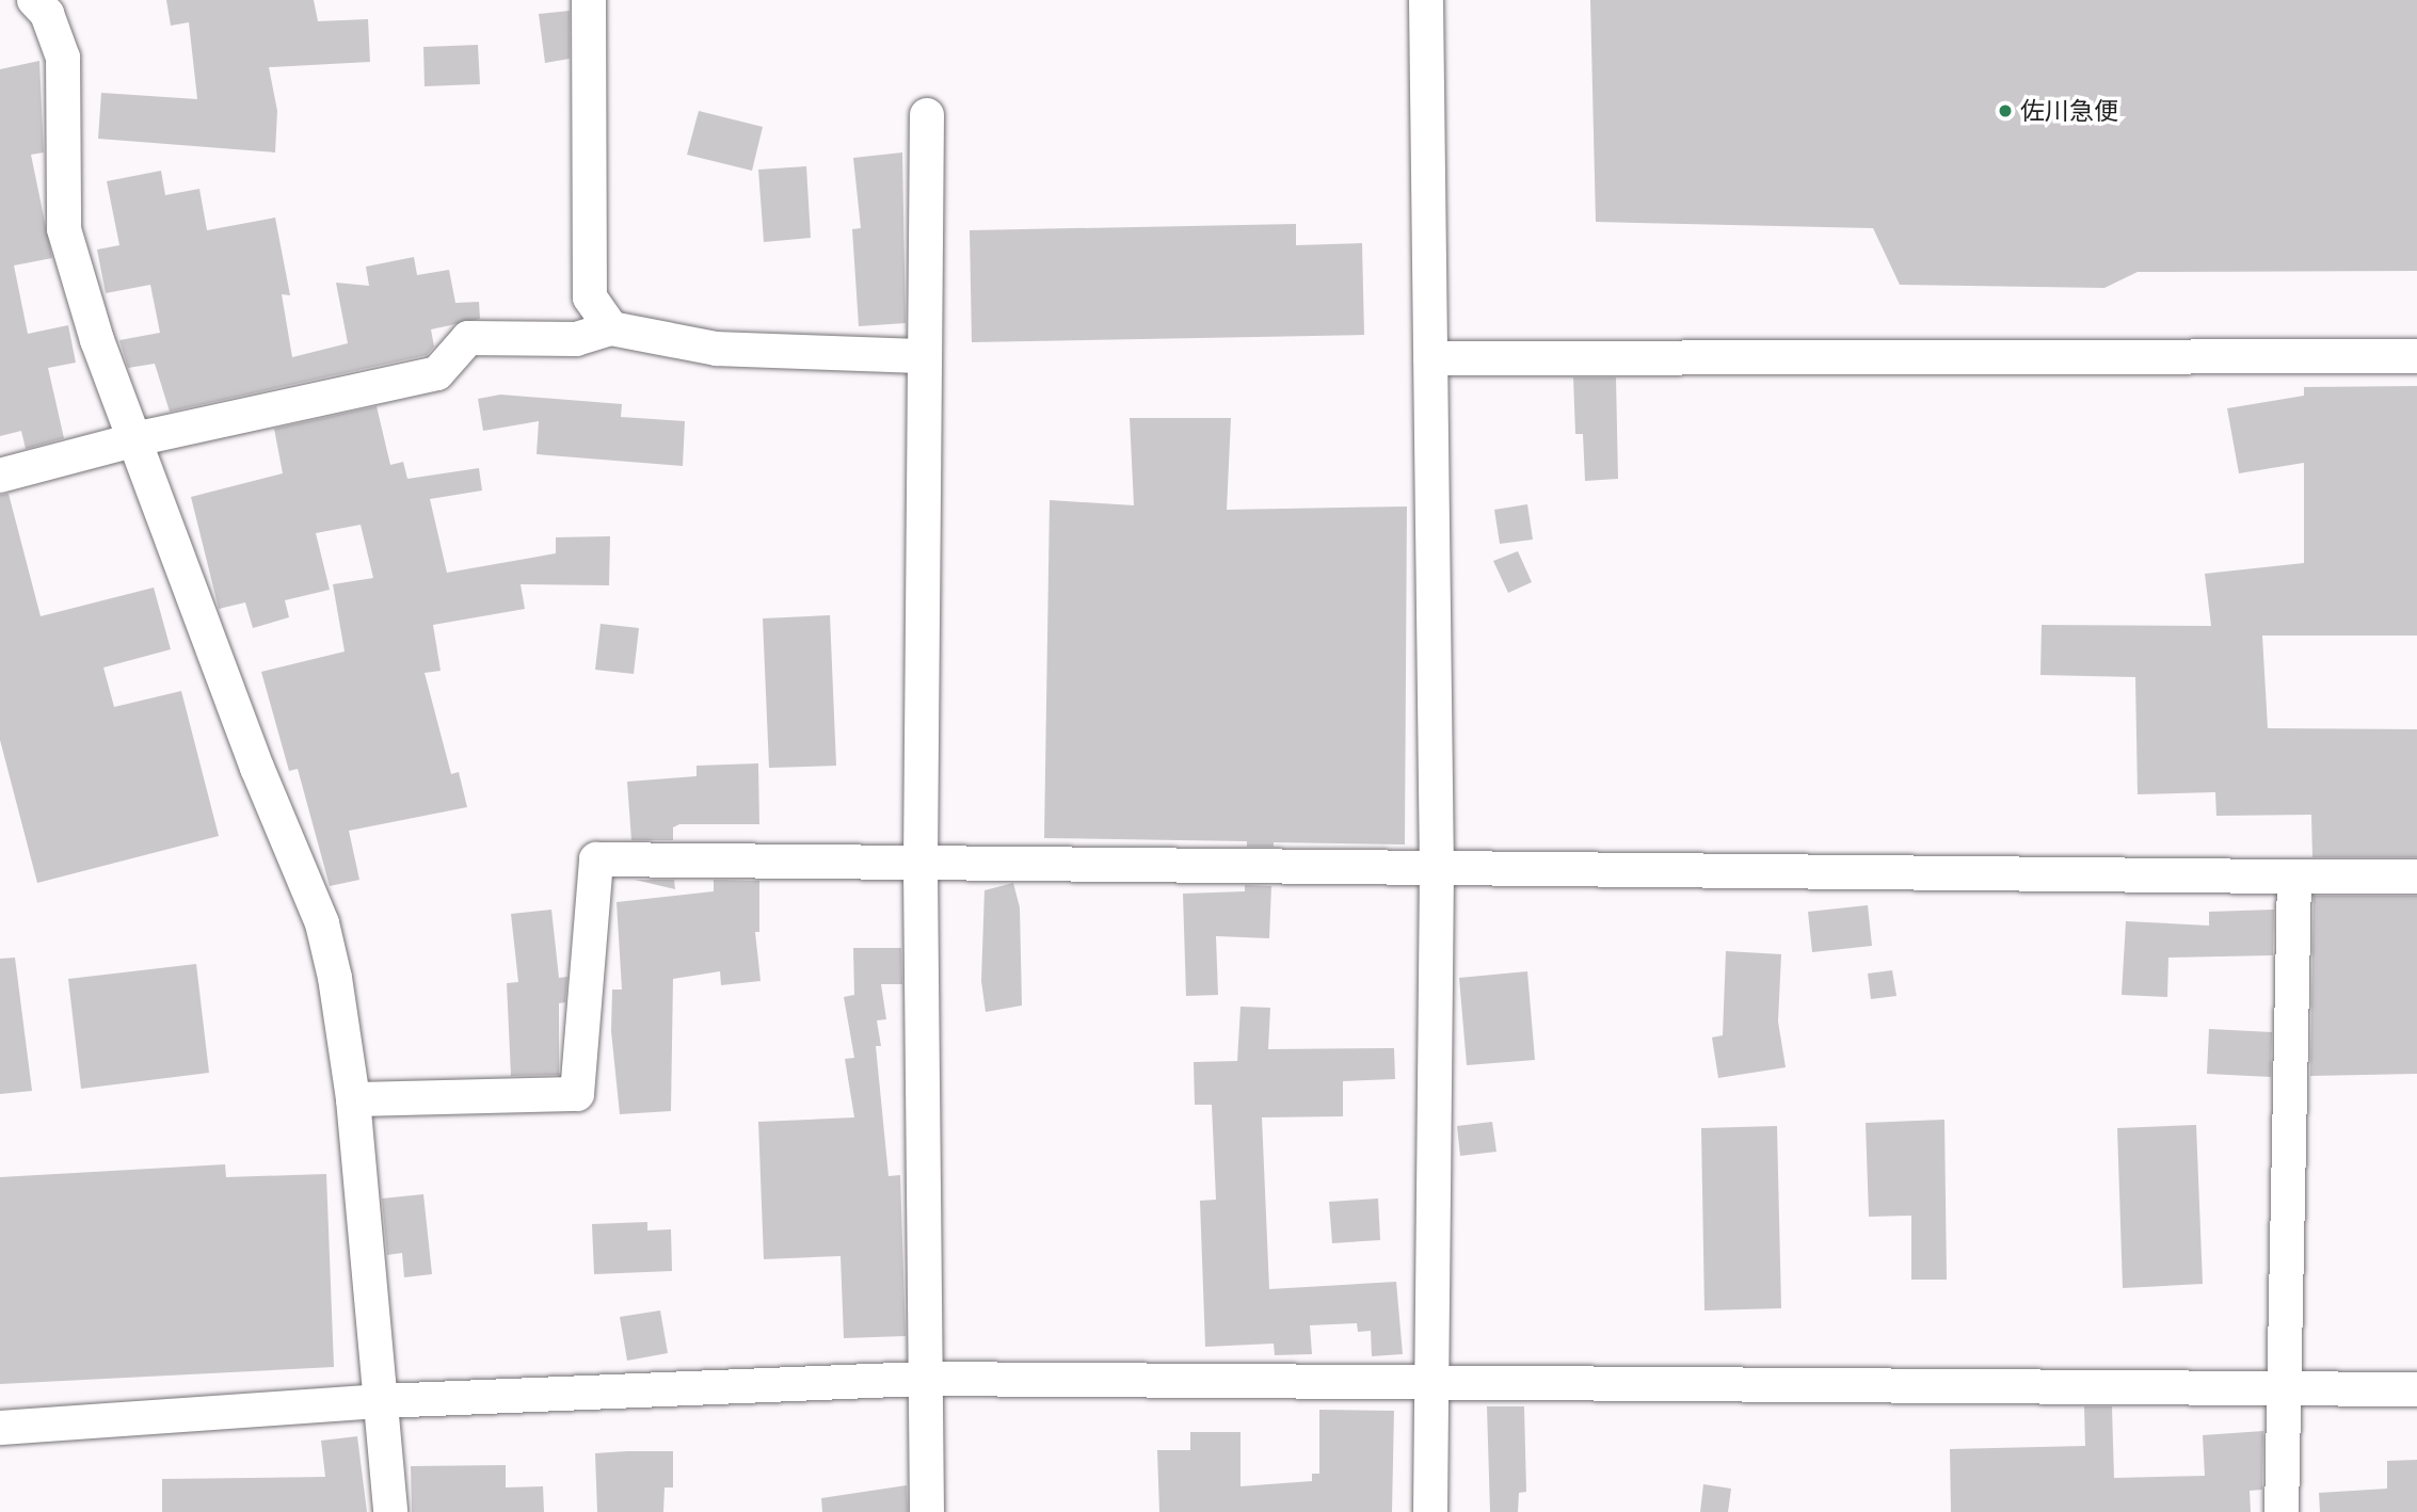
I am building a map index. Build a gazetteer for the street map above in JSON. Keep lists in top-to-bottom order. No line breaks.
{"places":["佐川急便"]}
